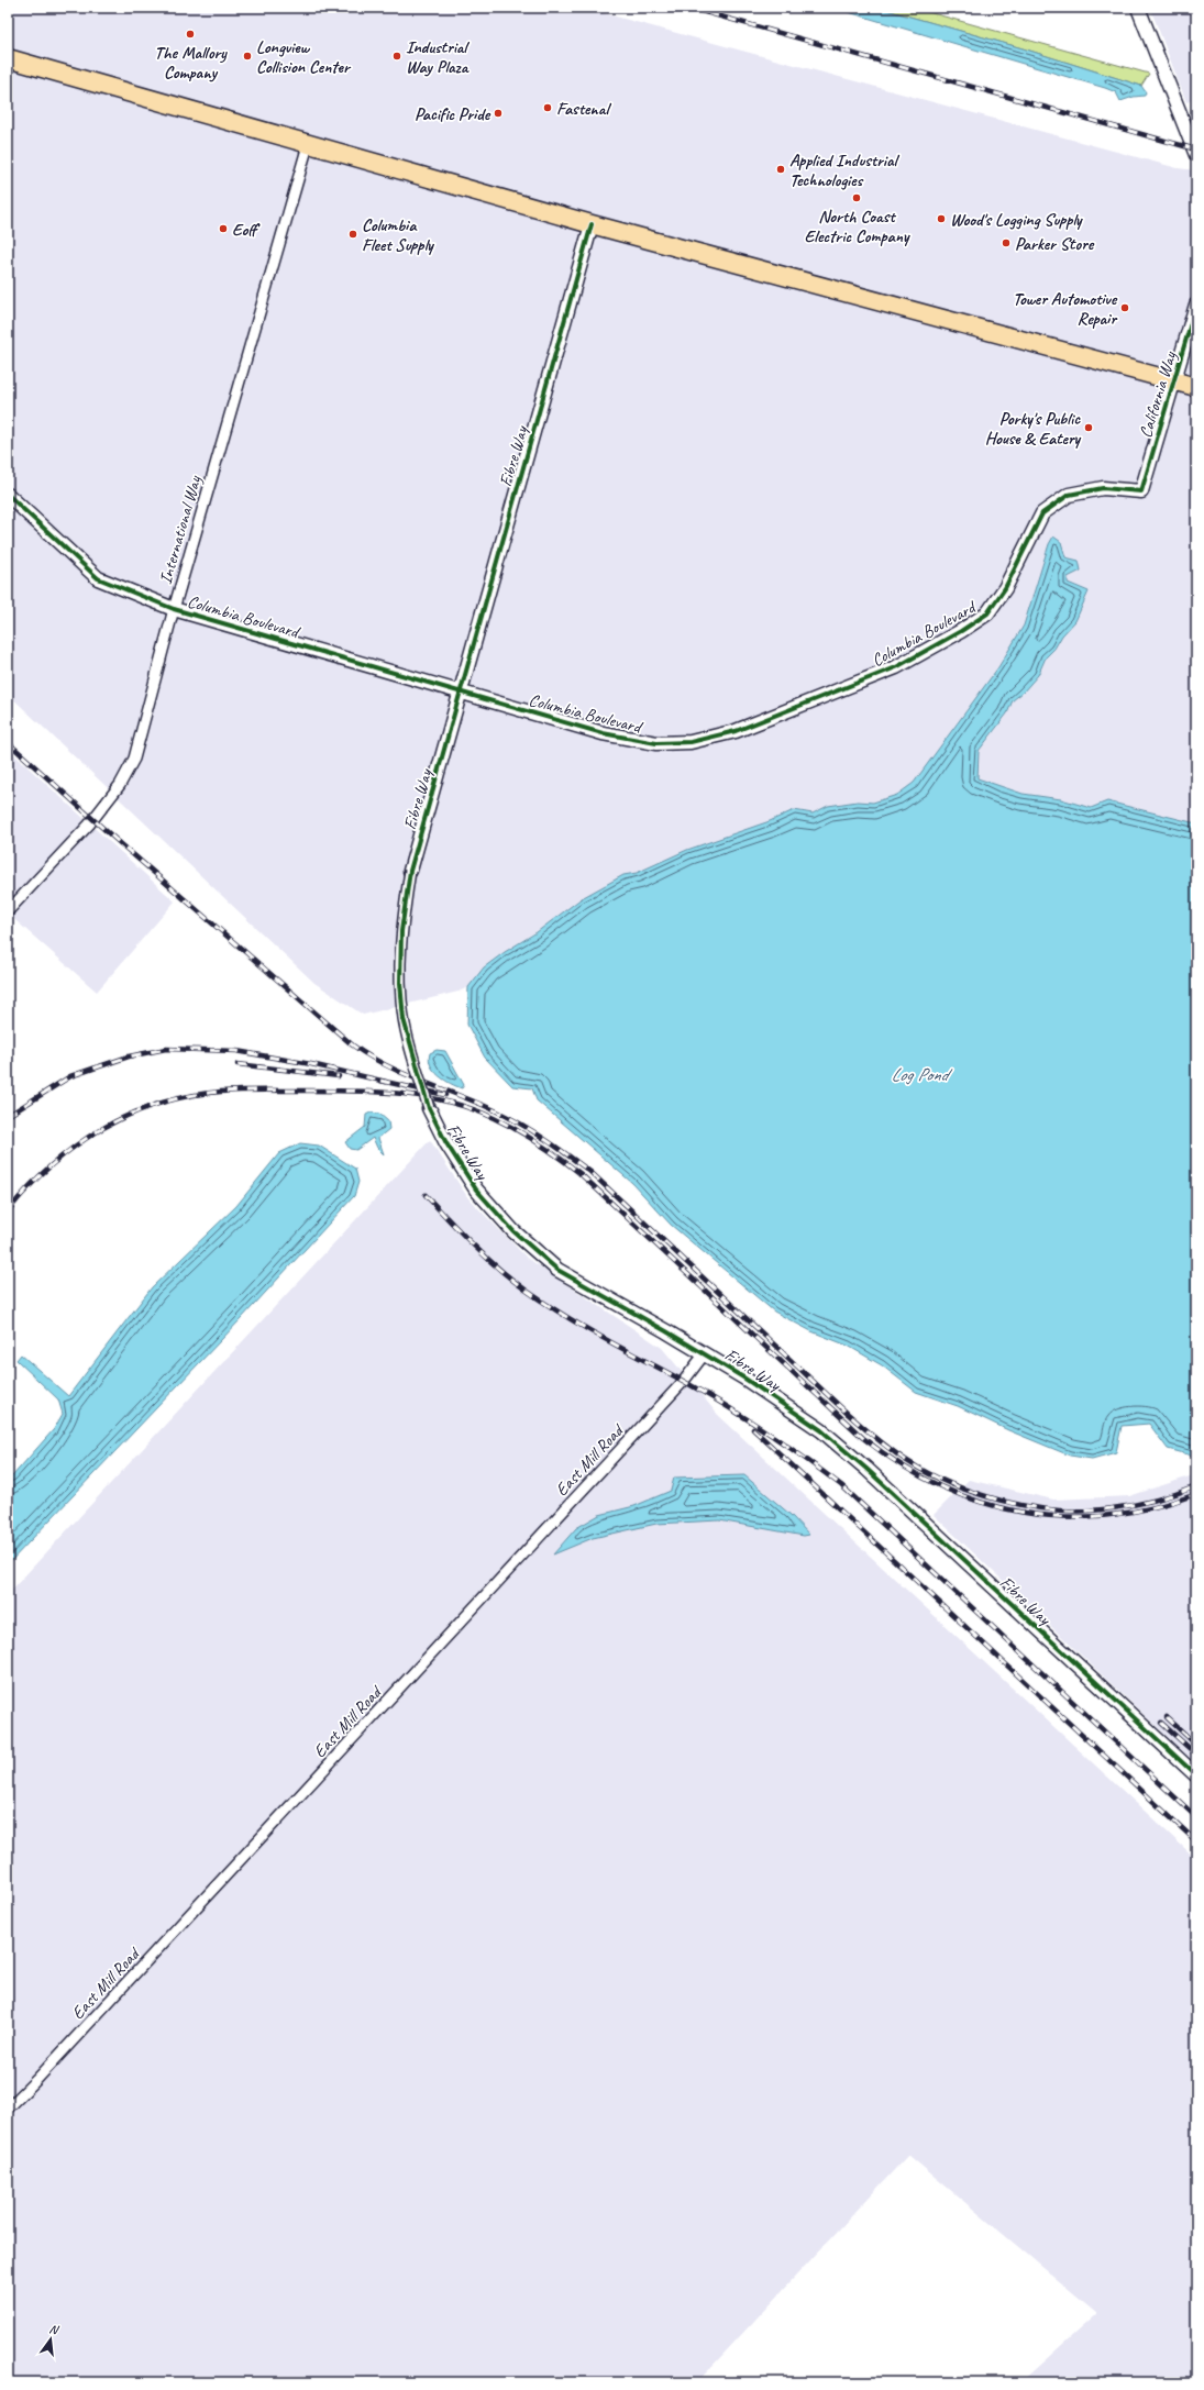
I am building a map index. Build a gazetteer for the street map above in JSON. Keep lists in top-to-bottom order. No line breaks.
{"streets":{"street":["California Way","Fibre Way","International Way","Columbia Boulevard","East Mill Road"]},"crossings":[["California Way","Columbia Boulevard"],["Fibre Way","Columbia Boulevard"],["Fibre Way","East Mill Road"],["International Way","Columbia Boulevard"]],"water":["Log Pond"],"places":["The Mallory Company","Longview Collision Center","Industrial Way Plaza","Fastenal","Pacific Pride","Applied Industrial Technologies","North Coast Electric Company","Wood's Logging Supply","Eoff","Columbia Fleet Supply","Parker Store","Tower Automotive Repair","Porky's Public House & Eatery"],"north":"top"}
